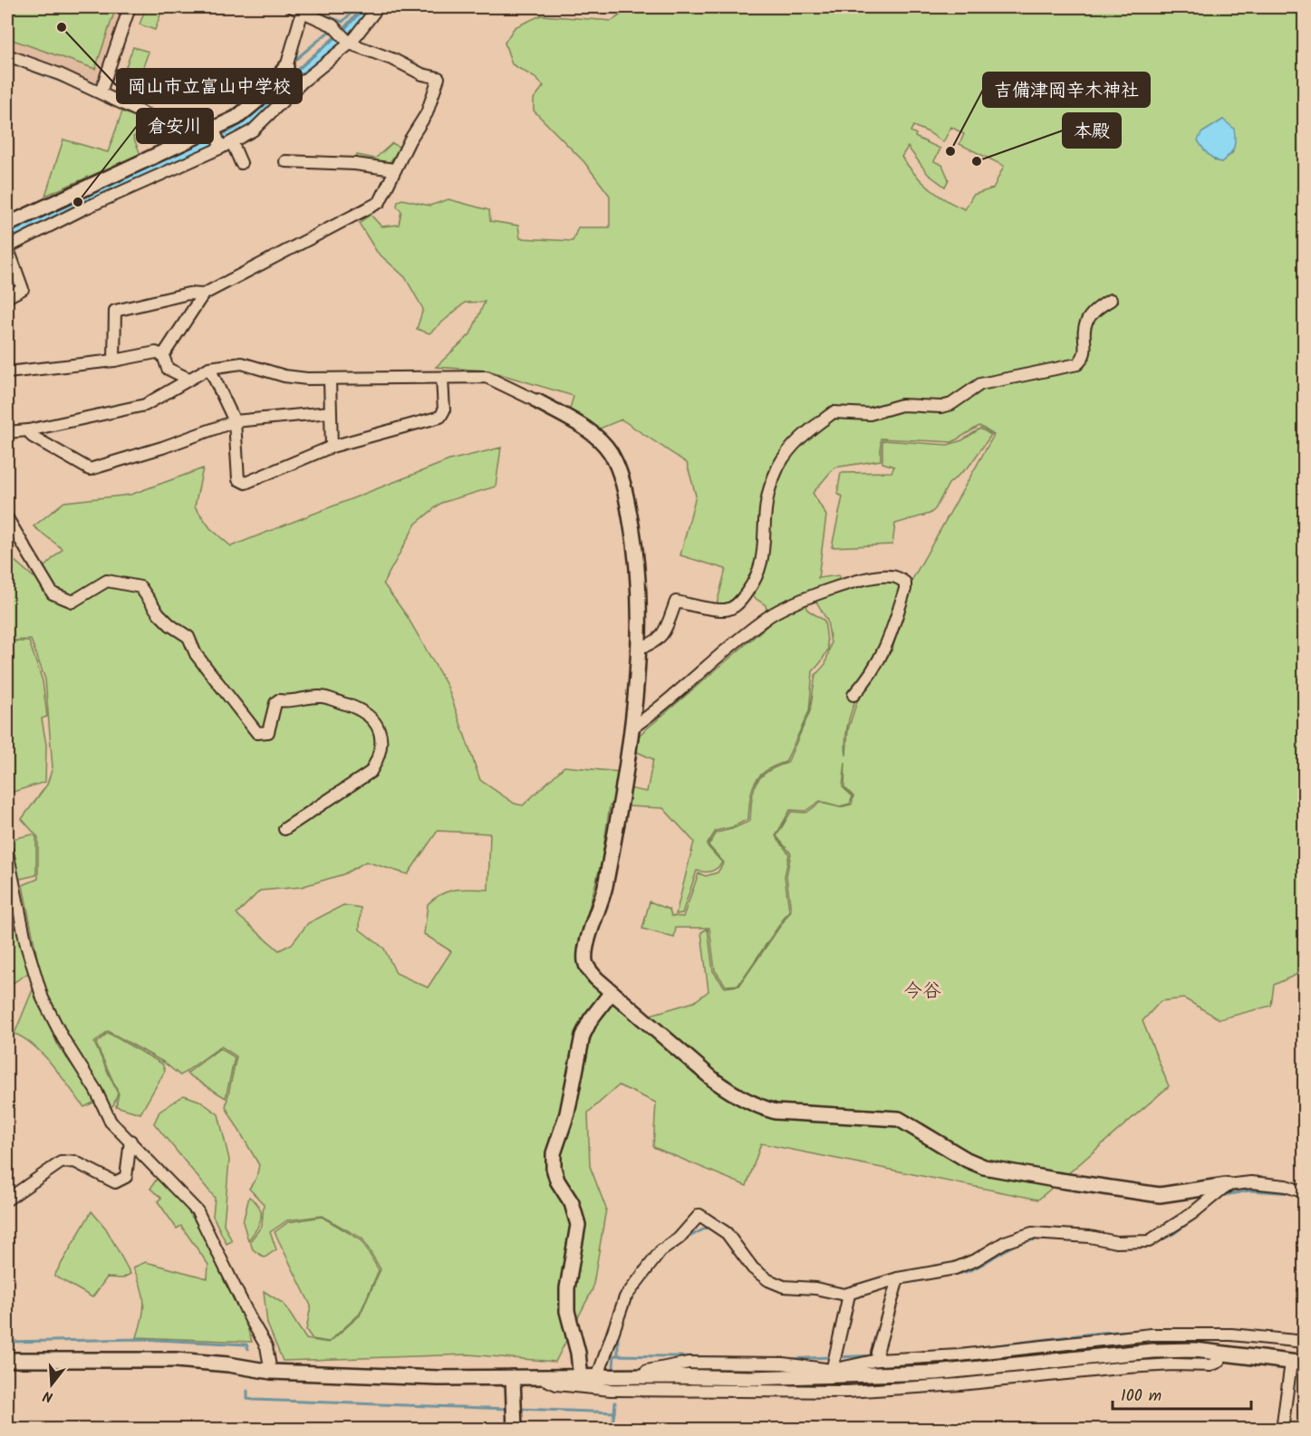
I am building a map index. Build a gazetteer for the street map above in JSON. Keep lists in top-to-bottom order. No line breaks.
{"districts":["今谷"],"places":["岡山市立富山中学校","吉備津岡辛木神社","本殿","倉安川"],"scale_bar":"100 m","north":"bottom"}
